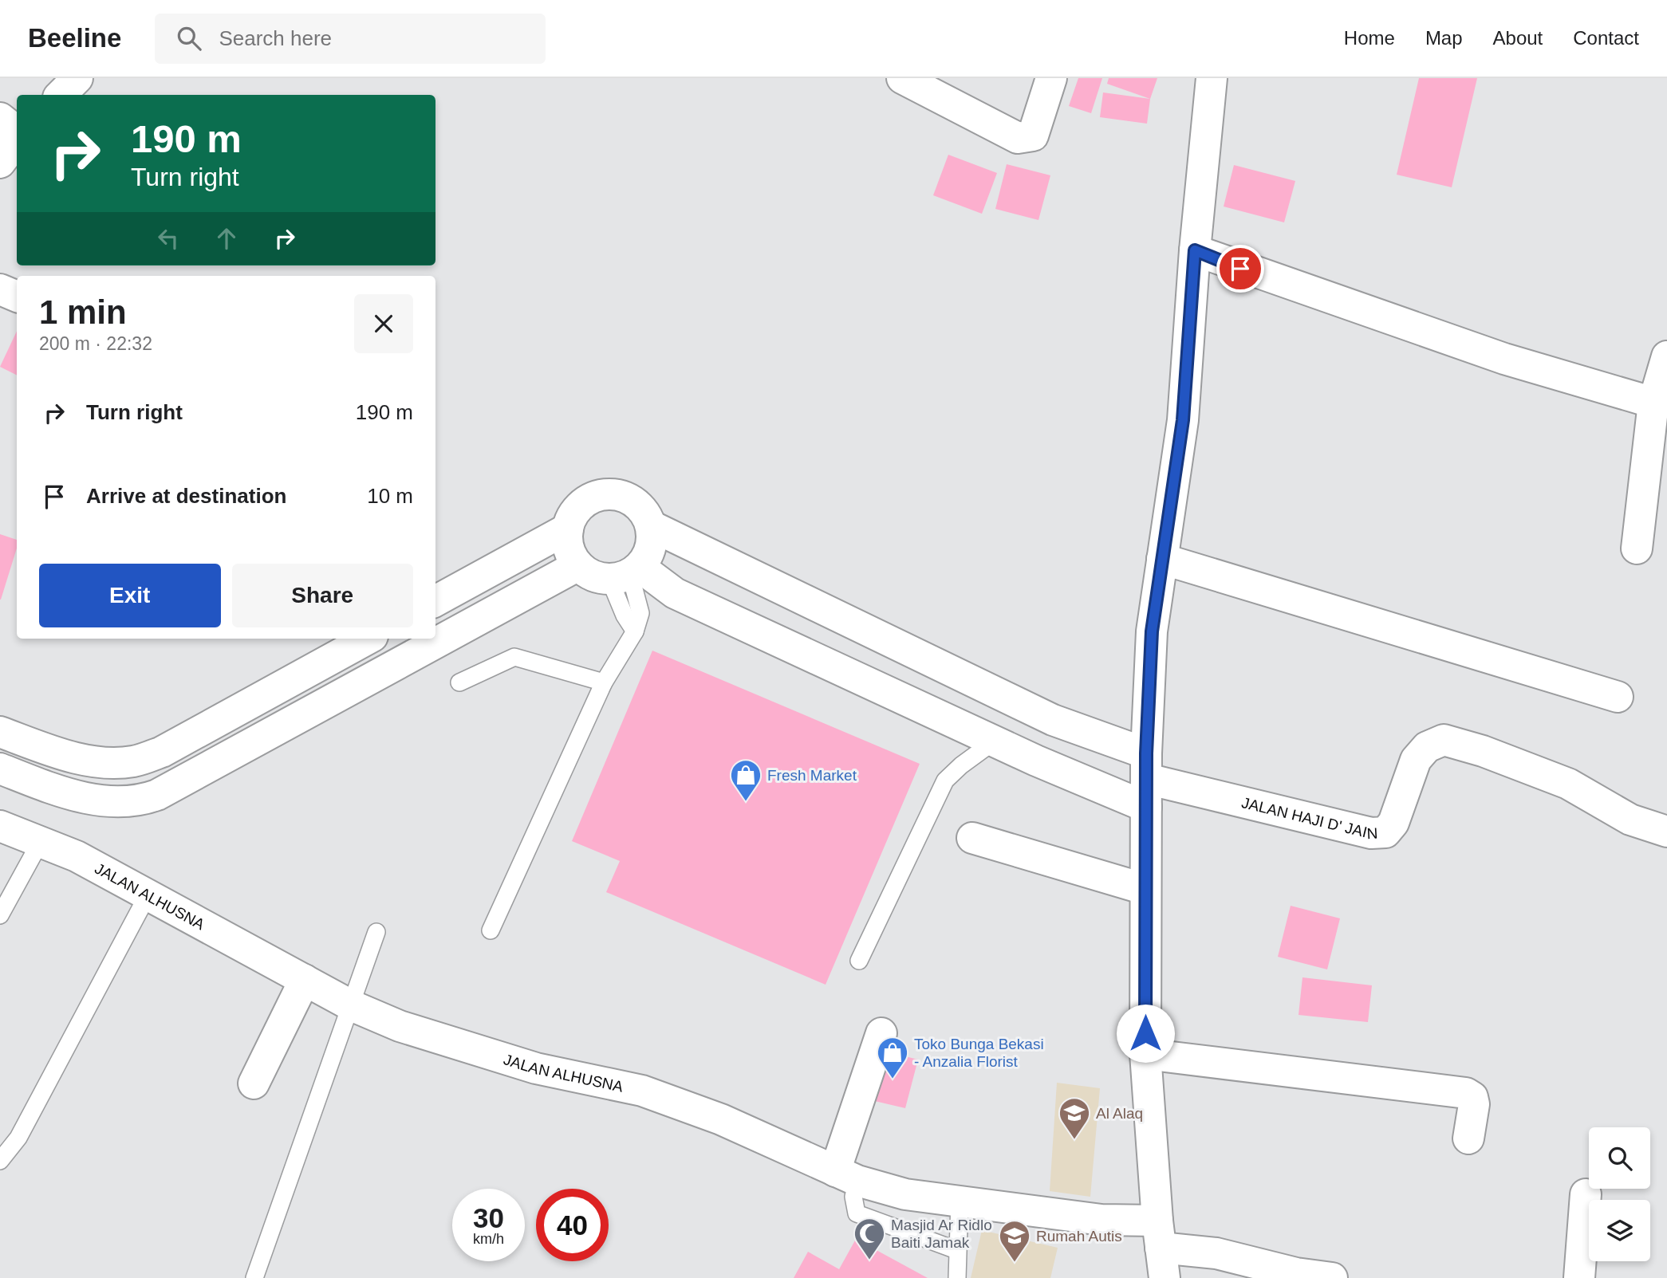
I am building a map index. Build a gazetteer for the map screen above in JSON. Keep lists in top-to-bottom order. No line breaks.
{"streets":{"street":["JALAN HAJI D' JAIN","JALAN ALHUSNA"]},"places":{"shop":["Fresh Market","Toko Bunga Bekasi - Anzalia Florist"],"school or university":["Al Alaq","Rumah Autis"],"mosque":["Masjid Ar Ridlo Baiti Jamak"]},"page":{"header":"Beeline","search":"Search here","nav":["Home","Map","About","Contact"],"turn":["190 m","Turn right"],"heading":["1 min","200 m · 22:32"],"list":[{"name":"Turn right","value":"190 m"},{"name":"Arrive at destination","value":"10 m"}],"buttons":["Exit","Share"],"speed":"30 km/h","limit":"40"}}
